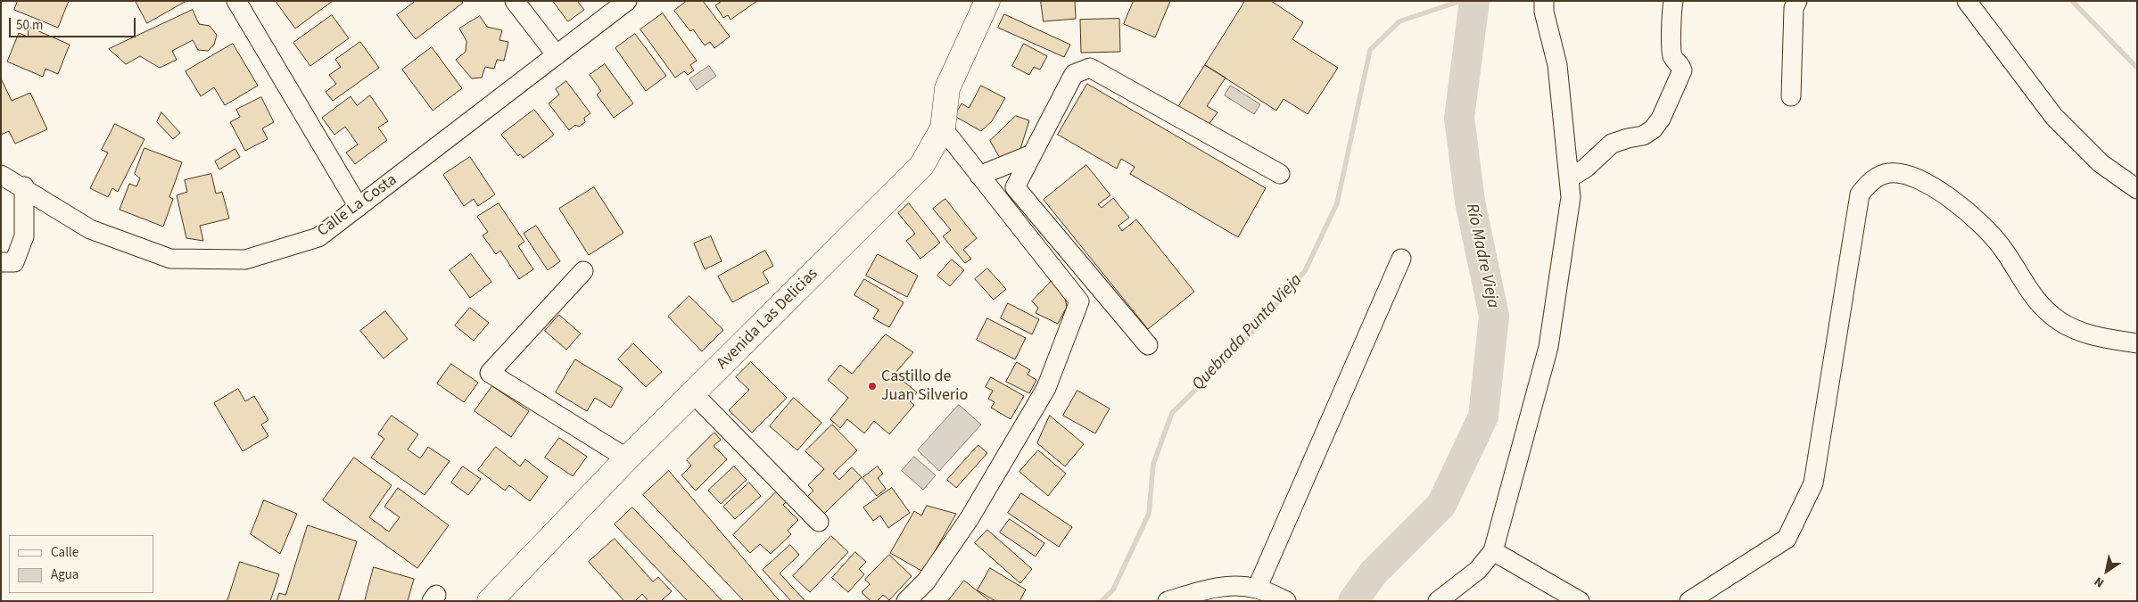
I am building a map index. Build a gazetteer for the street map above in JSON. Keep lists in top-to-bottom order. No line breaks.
{"streets":{"main road":["Avenida Las Delicias"],"street":["Calle La Costa"]},"water":["Río Madre Vieja","Quebrada Punta Vieja"],"places":["Castillo de Juan Silverio"],"legend":["Calle","Agua"],"scale_bar":"50 m","north":"bottom left"}
